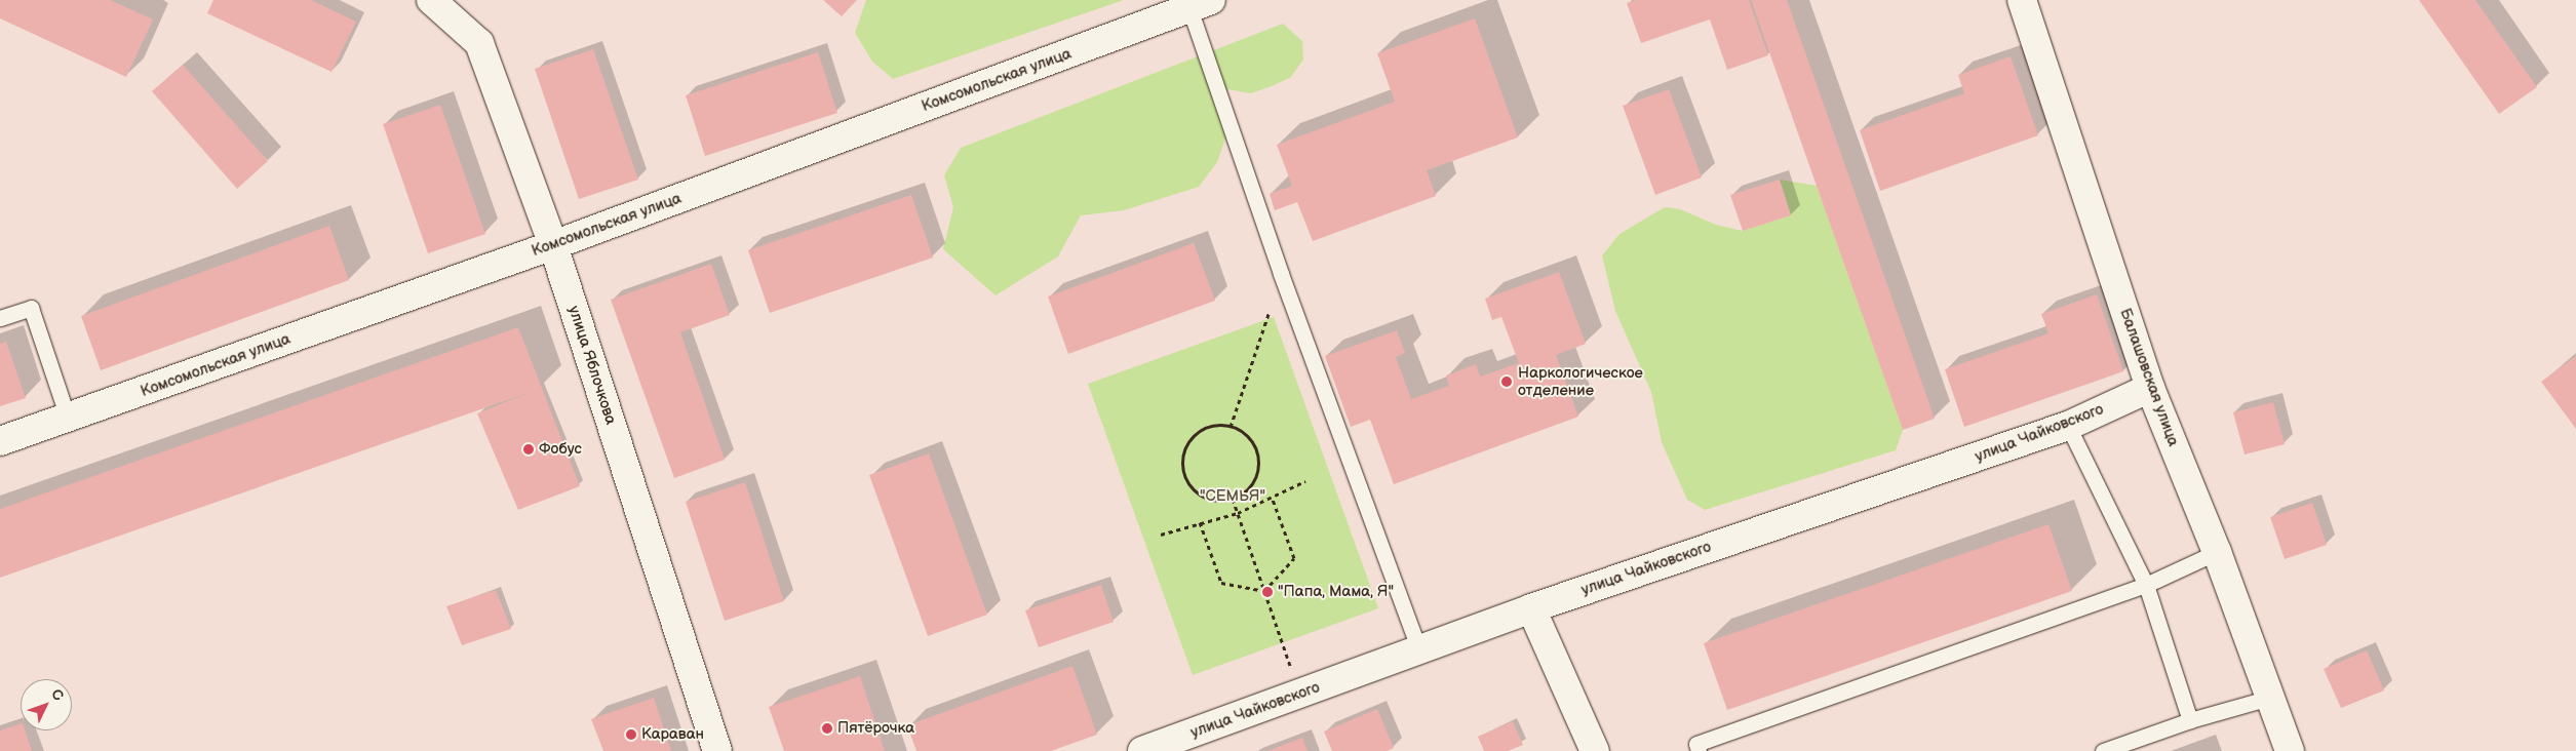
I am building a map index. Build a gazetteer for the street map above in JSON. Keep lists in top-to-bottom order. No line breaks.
{"streets":{"street":["Комсомольская улица","улица Яблочкова","Балашовская улица","улица Чайковского"]},"crossings":[["Комсомольская улица","улица Яблочкова"],["Балашовская улица","улица Чайковского"]],"parks":["\"СЕМЬЯ\""],"places":["Наркологическое отделение","Фобус","\"Папа, Мама, Я\"","Пятёрочка","Караван"],"north":"top right"}
